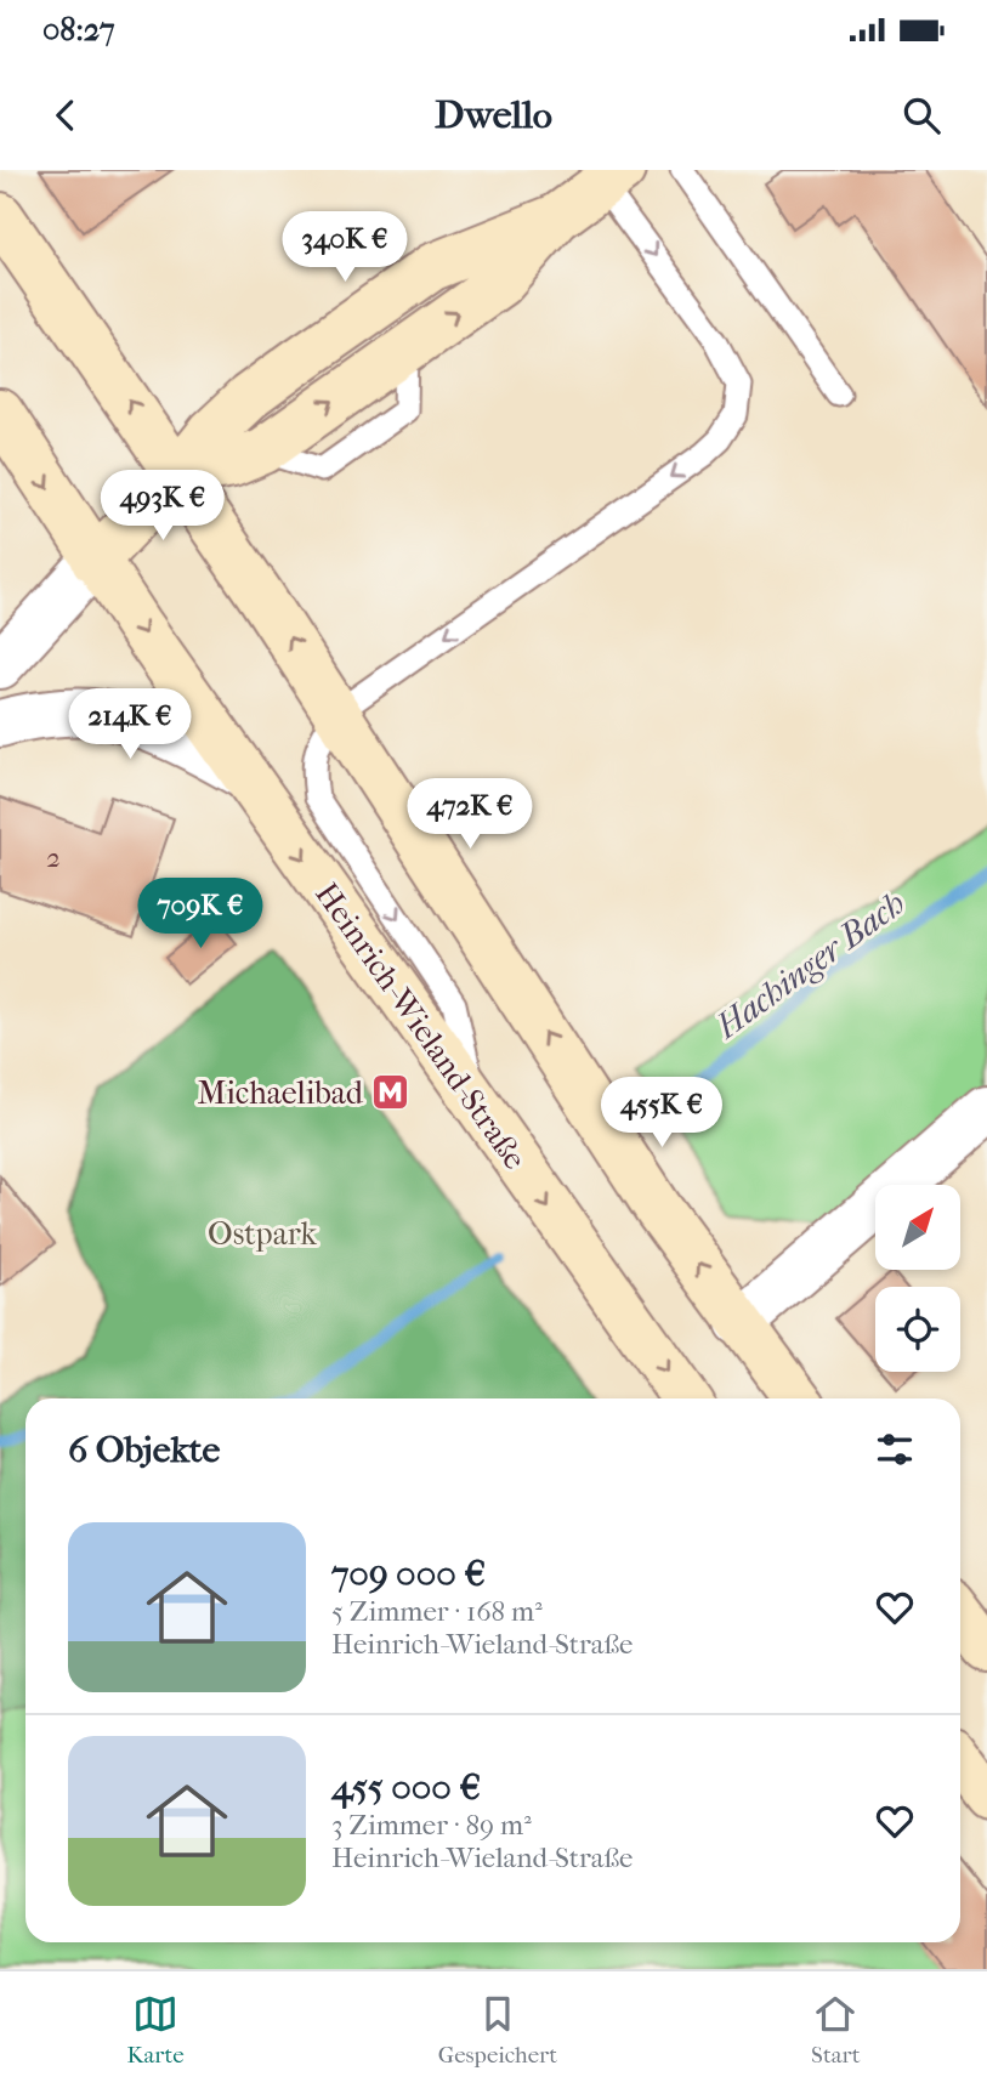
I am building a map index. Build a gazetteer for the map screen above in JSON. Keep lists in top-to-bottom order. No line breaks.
{"streets":{"main road":["Heinrich-Wieland-Straße"]},"water":["Hachinger Bach"],"parks":["Ostpark"],"places":{"metro station":["Michaelibad"]},"house_numbers":["2"],"north":"top right","page":{"status":"08:27","header":"Dwello","price":["340K €","493K €","214K €","472K €","709K €","455K €"],"heading":"6 Objekte","list":[{"name":"709 000 €","note":"5 Zimmer · 168 m² · Heinrich-Wieland-Straße"},{"name":"455 000 €","note":"3 Zimmer · 89 m² · Heinrich-Wieland-Straße"}],"tabs":["Karte","Gespeichert","Start"]}}
